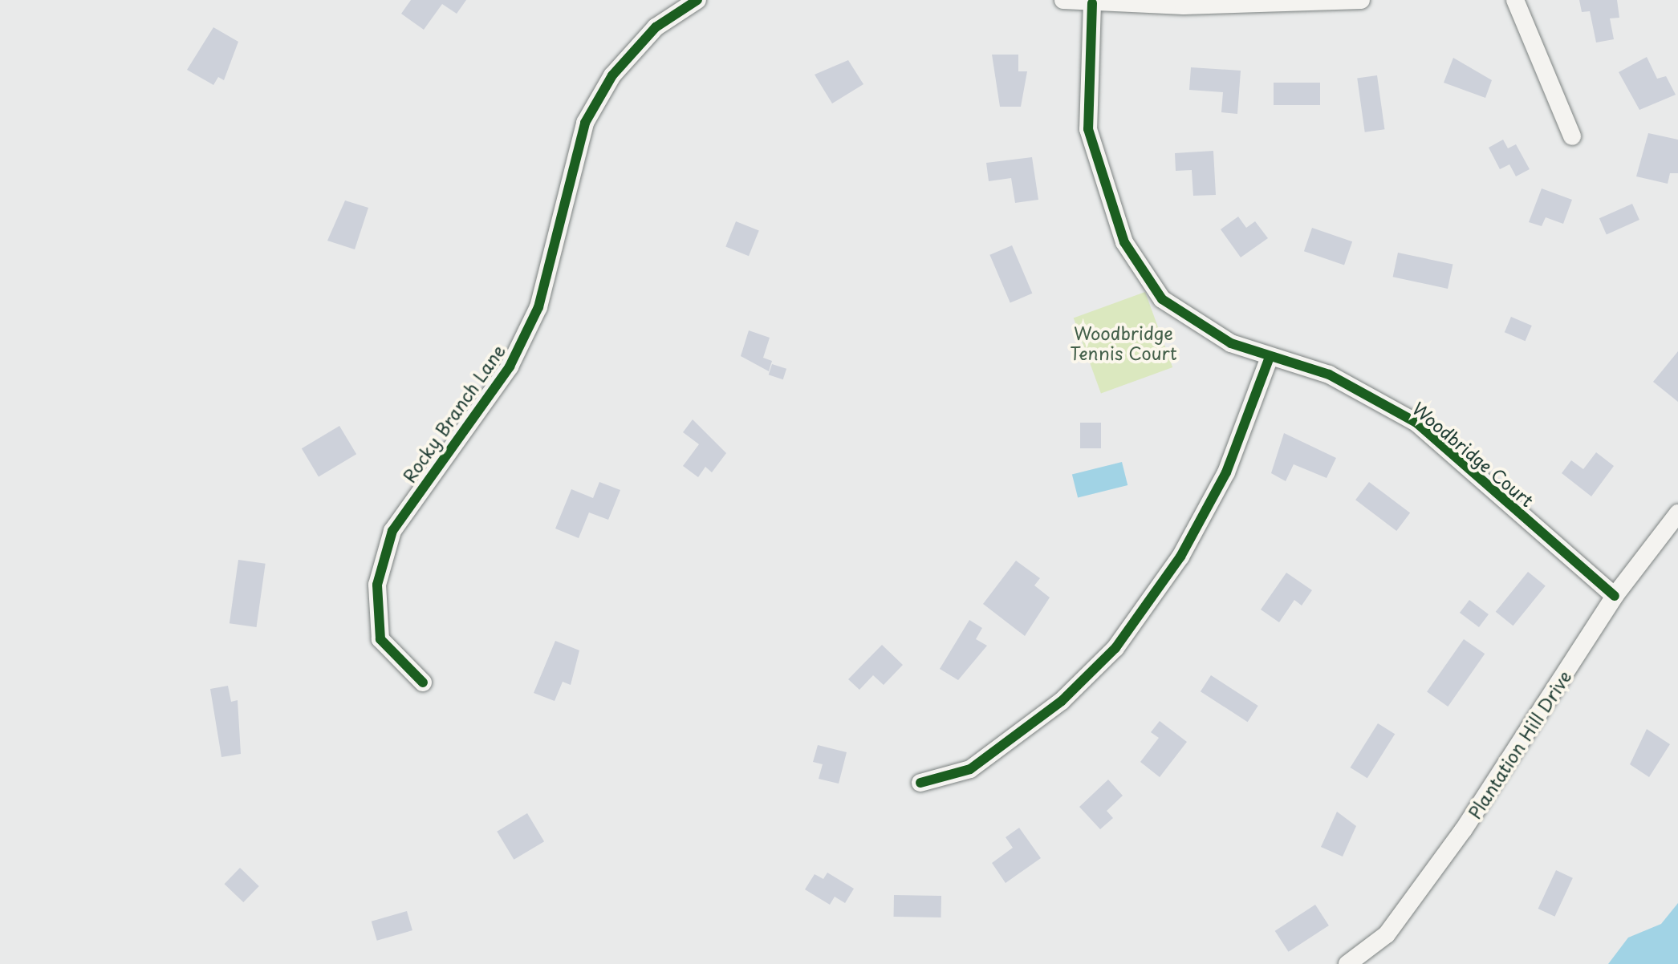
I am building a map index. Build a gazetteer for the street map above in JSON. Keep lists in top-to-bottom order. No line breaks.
{"streets":{"street":["Rocky Branch Lane","Woodbridge Court","Plantation Hill Drive"]},"crossings":[["Woodbridge Court","Plantation Hill Drive"]],"parks":["Woodbridge Tennis Court"]}
